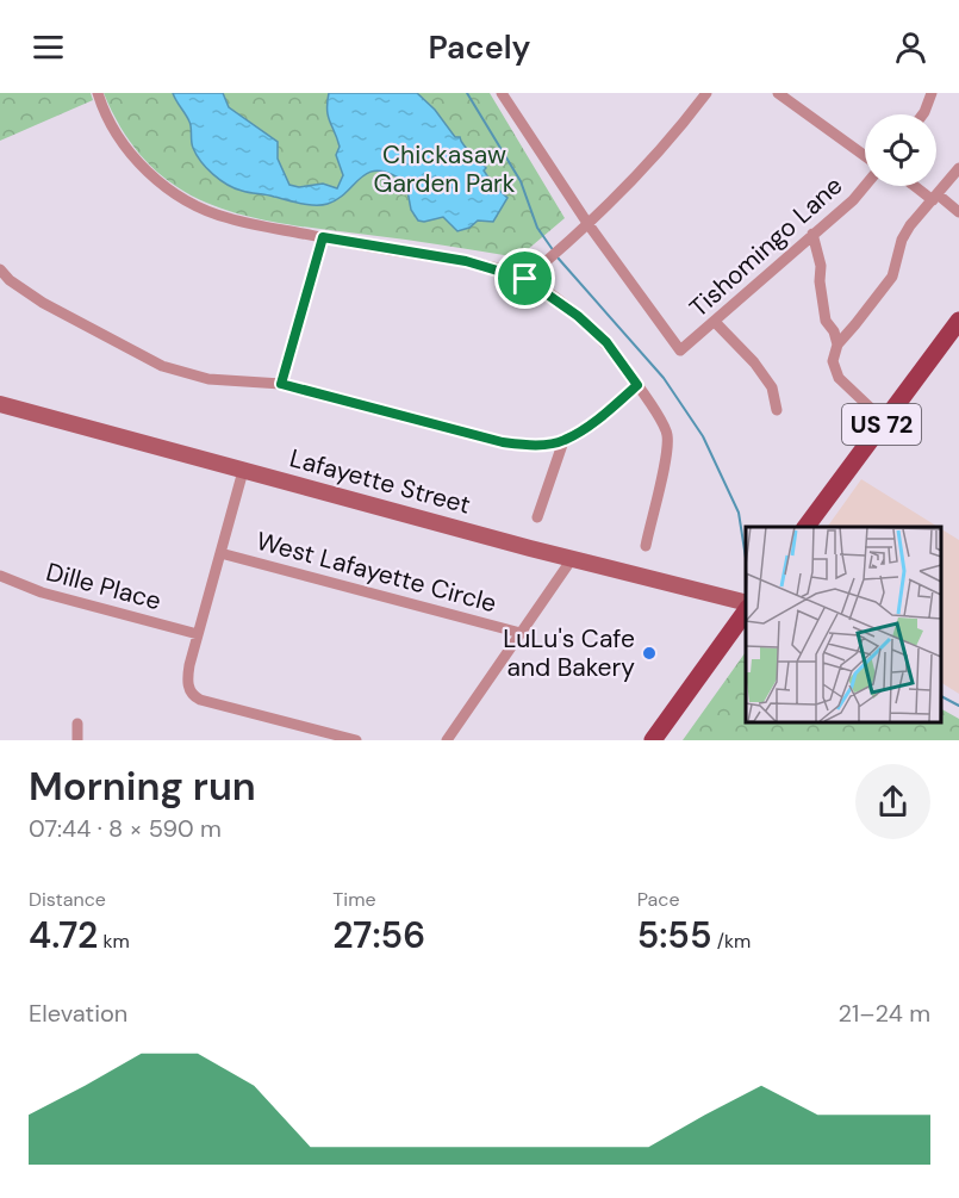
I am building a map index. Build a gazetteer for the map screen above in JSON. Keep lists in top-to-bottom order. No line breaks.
{"streets":{"main road":["US 72"],"street":["Tishomingo Lane","Lafayette Street","West Lafayette Circle","Dille Place"]},"parks":["Chickasaw Garden Park"],"places":["LuLu's Cafe and Bakery"],"page":{"header":"Pacely","heading":["Morning run","07:44 · 8 × 590 m"],"stats":[["Distance","4.72 km"],["Time","27:56"],["Pace","5:55 /km"]],"chart":["Elevation","21–24 m"]}}
